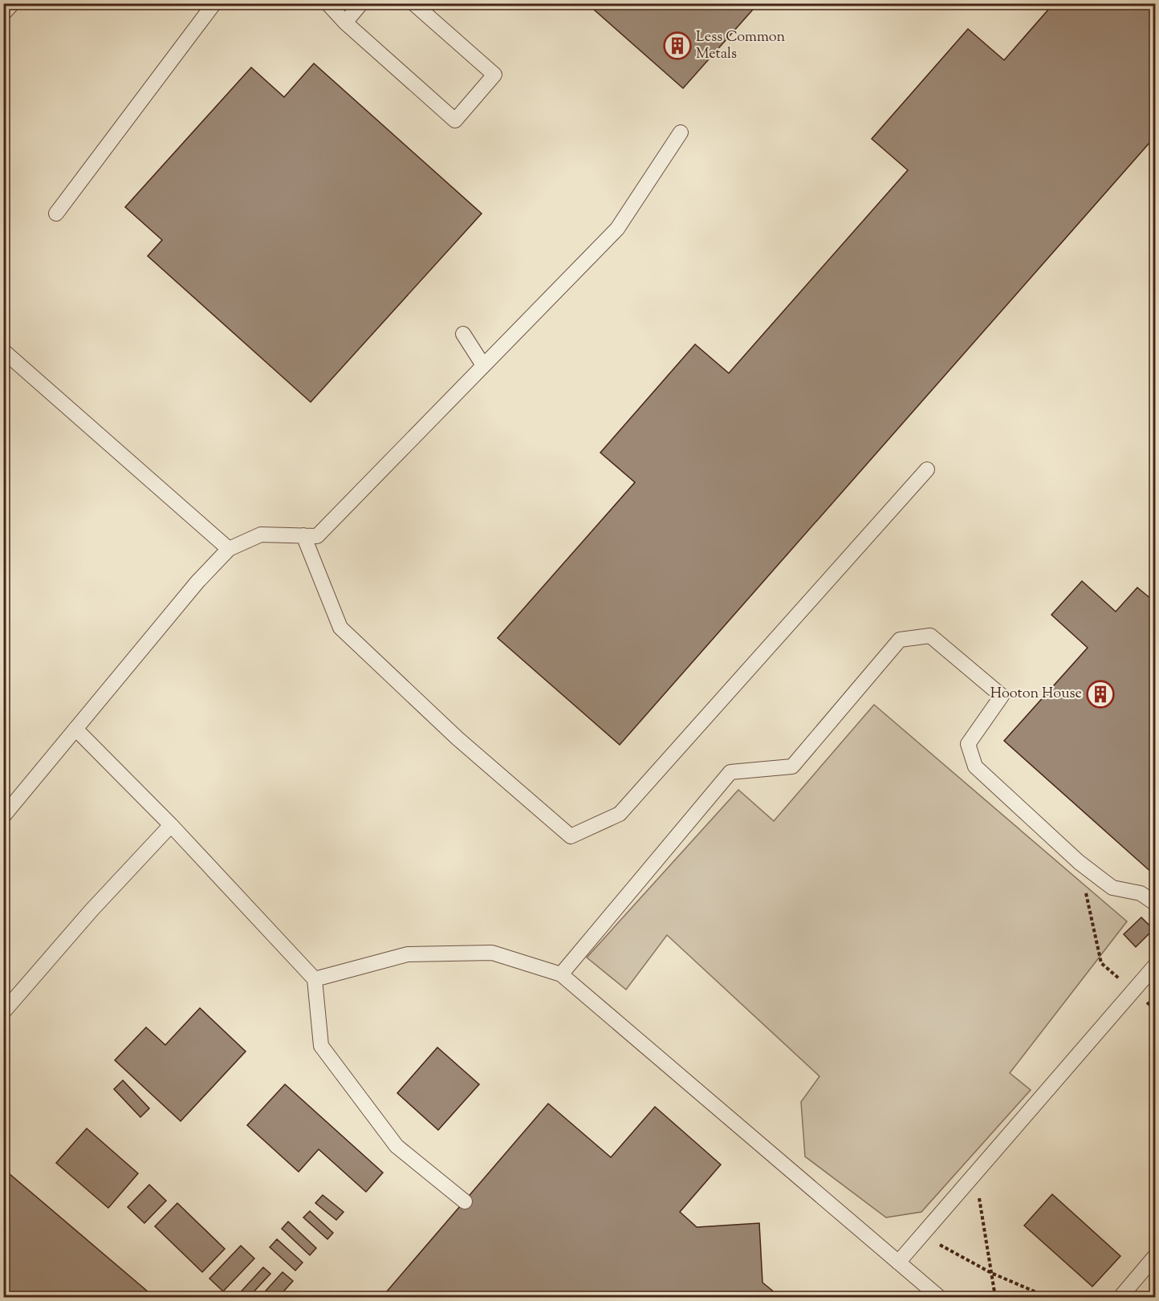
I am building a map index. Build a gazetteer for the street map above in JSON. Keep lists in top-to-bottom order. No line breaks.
{"places":{"building":["Less Common Metals","Hooton House"]}}
